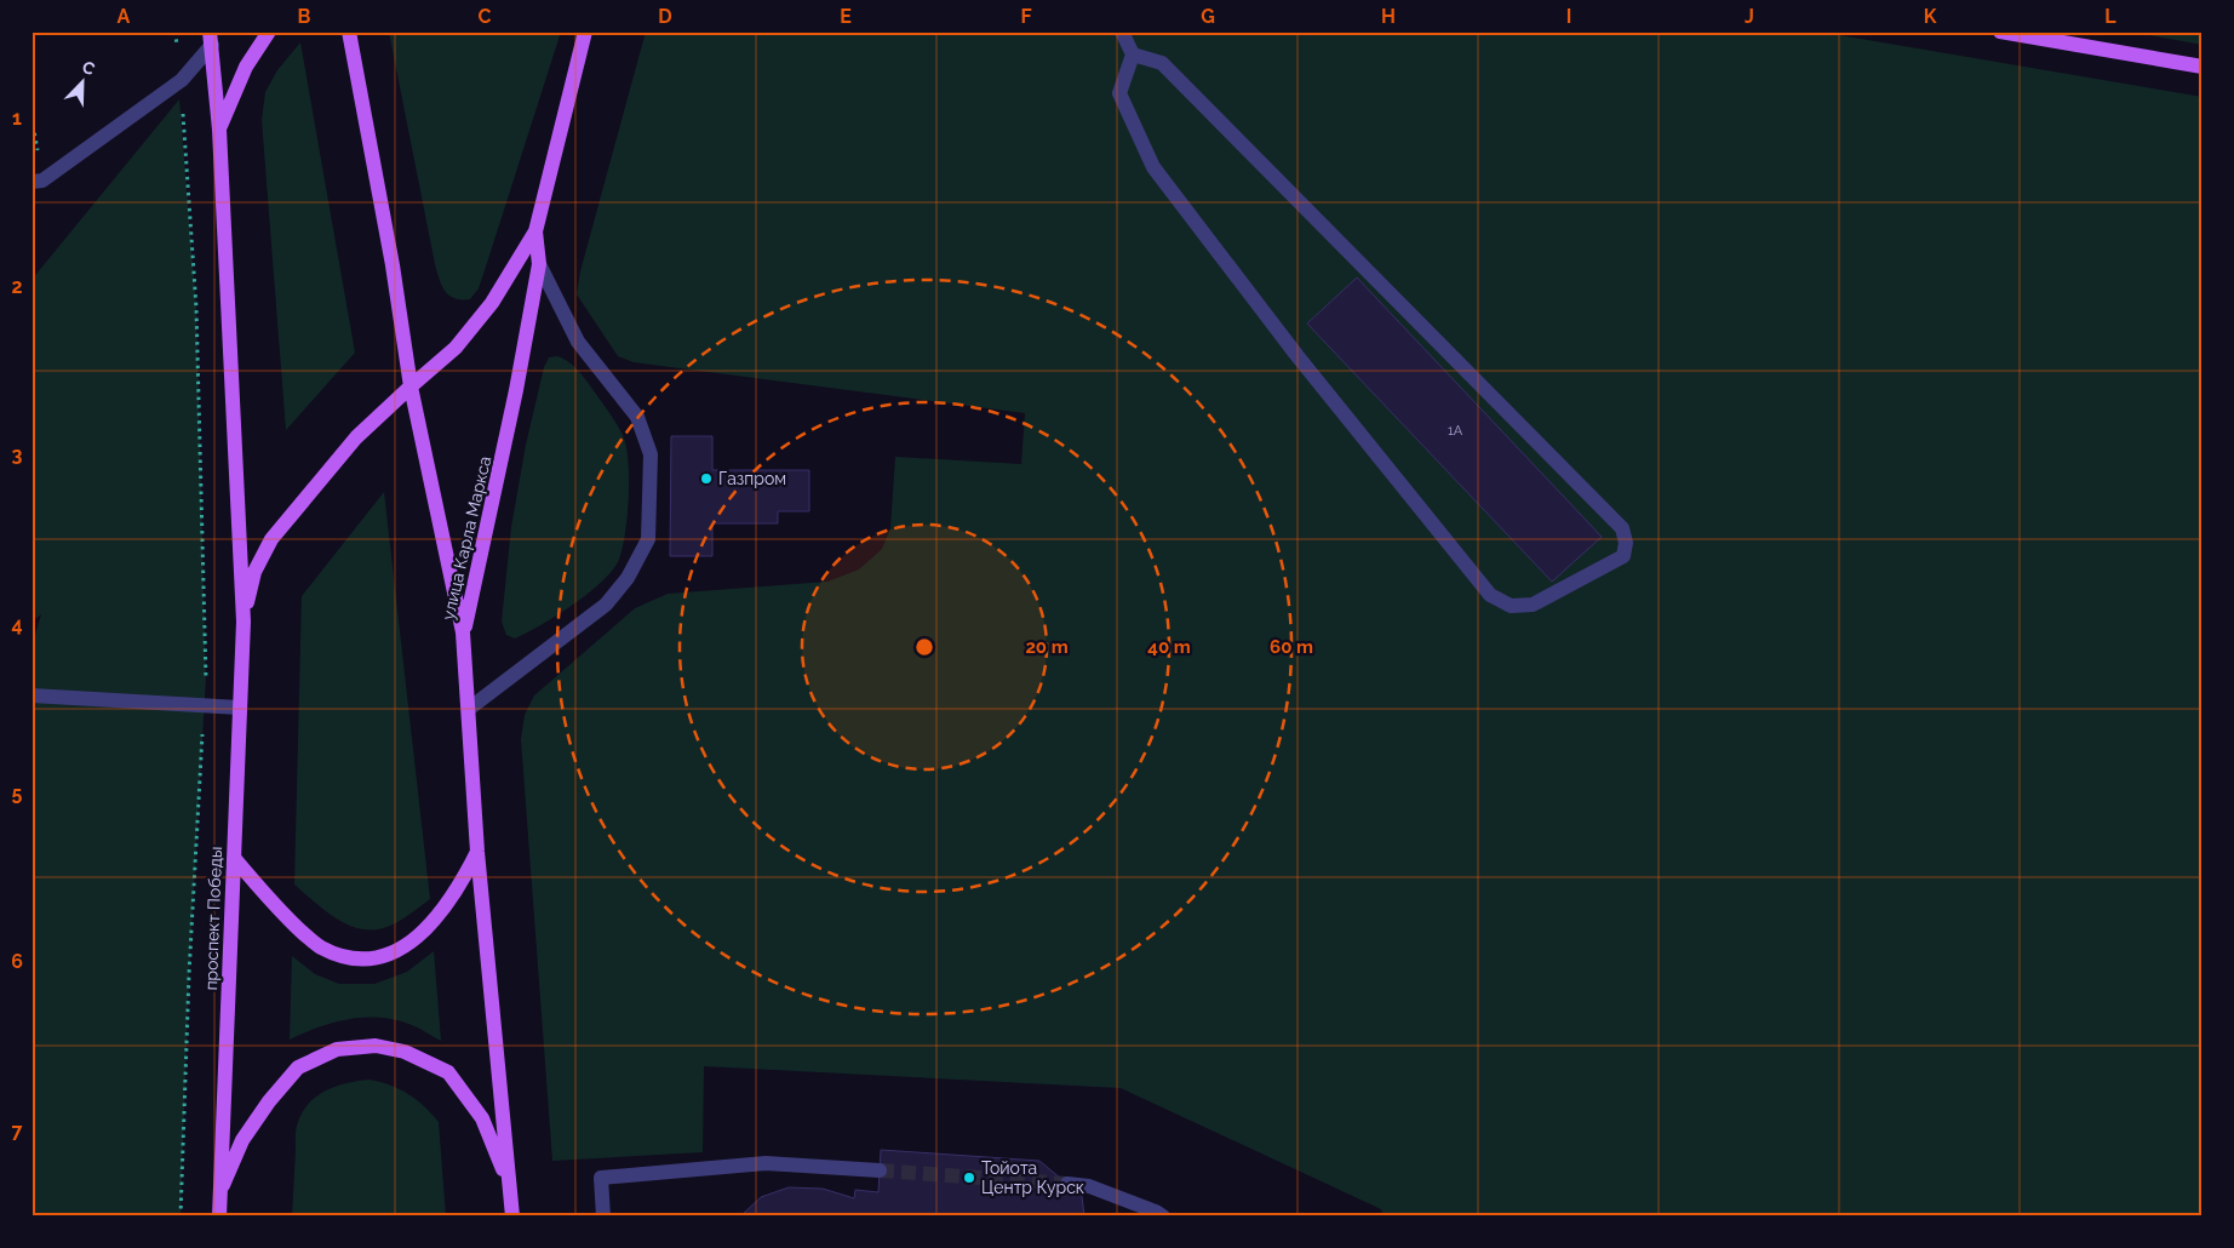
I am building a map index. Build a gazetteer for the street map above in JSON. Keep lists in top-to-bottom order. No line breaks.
{"streets":{"main road":["улица Карла Маркса","проспект Победы"]},"places":["Газпром","Тойота Центр Курск"],"house_numbers":["1А"],"north":"top right","grid":{"columns":["A","B","C","D","E","F","G","H","I","J","K","L"],"rows":["1","2","3","4","5","6","7"]},"rings":["20 m","40 m","60 m"]}
